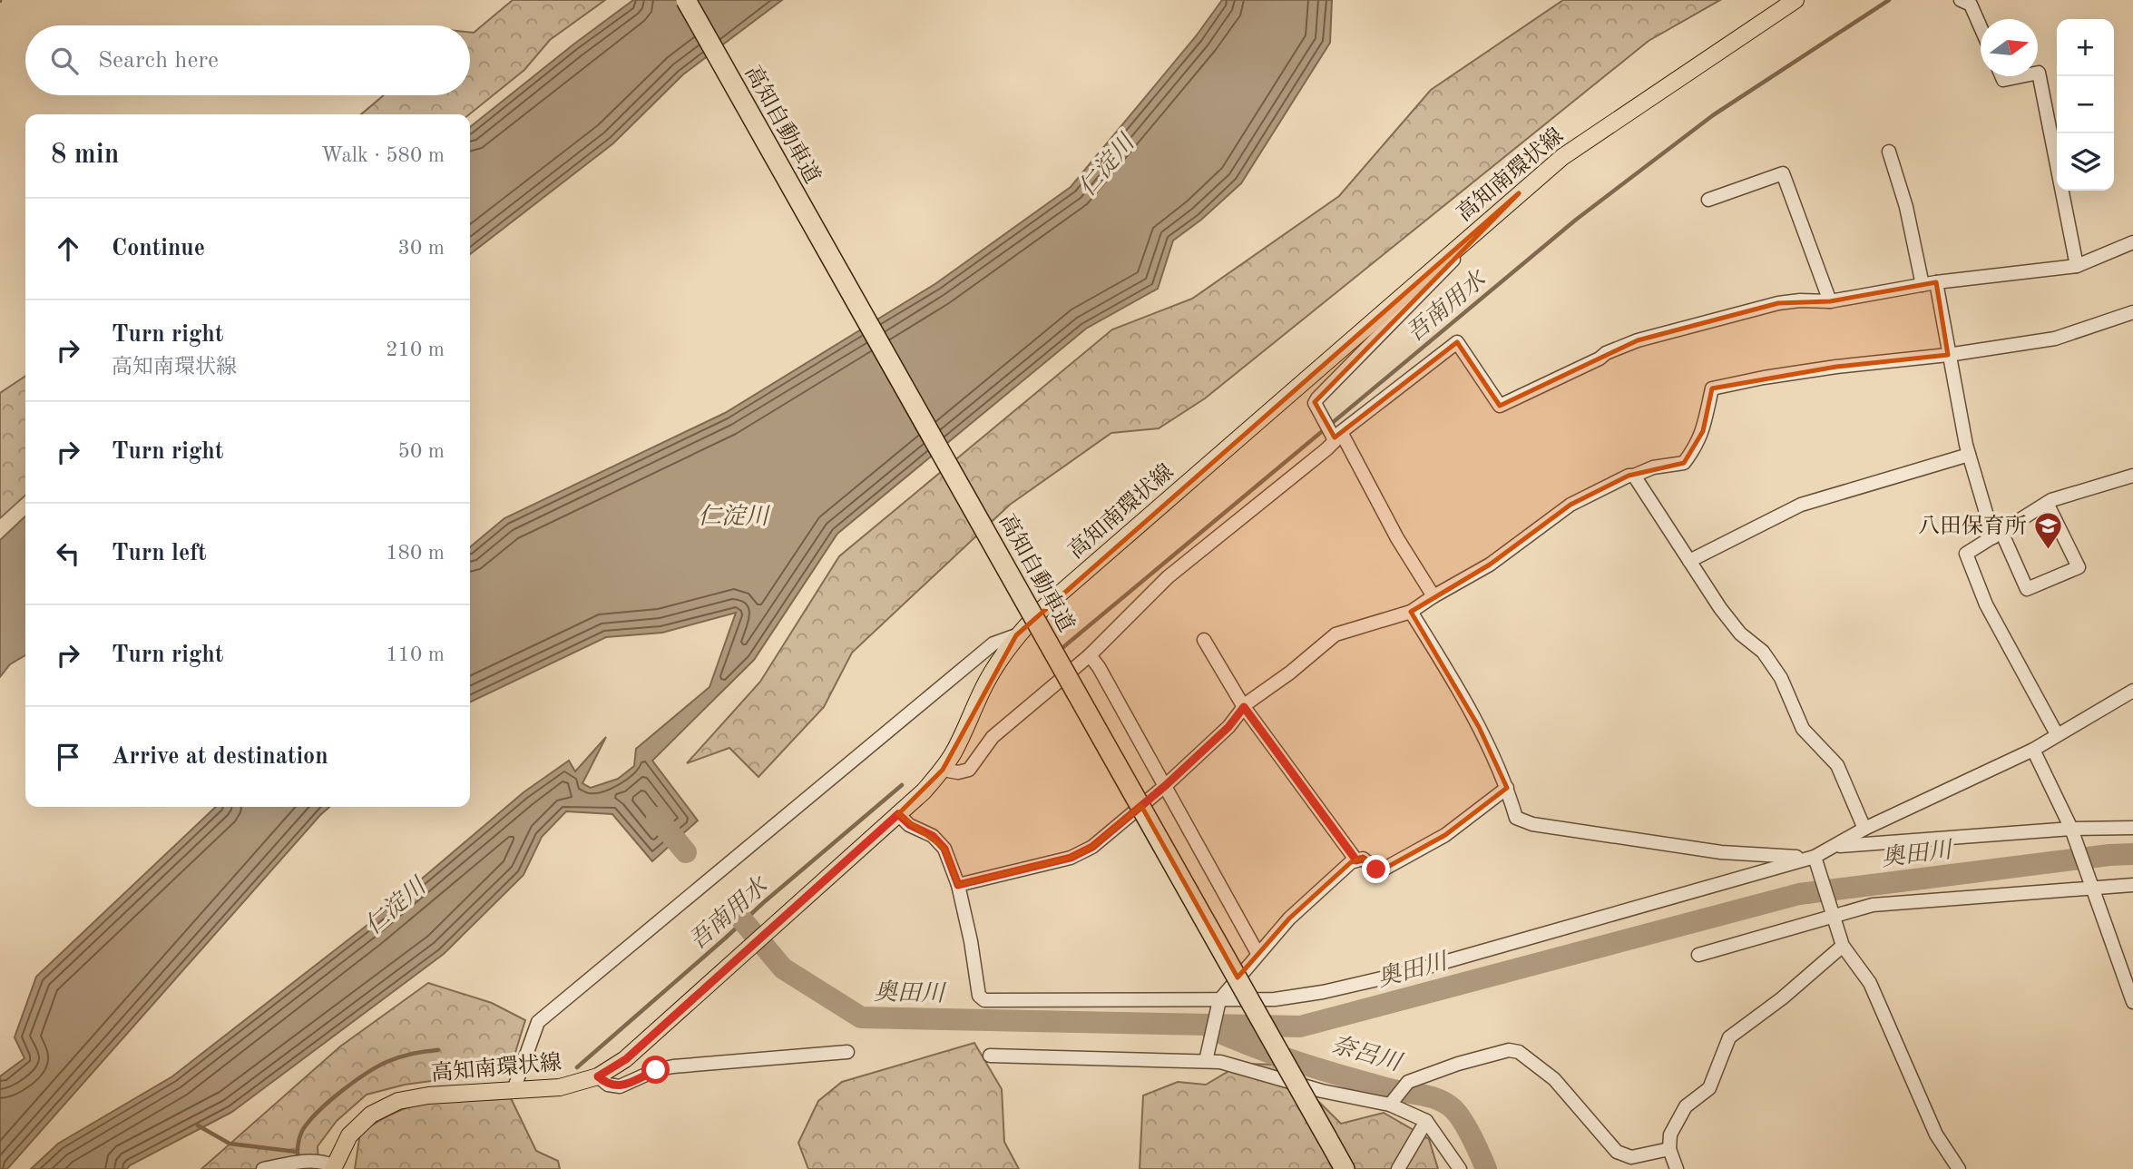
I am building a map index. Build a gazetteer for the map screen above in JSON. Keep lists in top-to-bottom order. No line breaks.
{"streets":{"highway":["高知自動車道"],"main road":["高知南環状線"]},"water":["仁淀川","吾南用水","奥田川","奈呂川"],"places":{"school or university":["八田保育所"]},"north":"right","page":{"map_buttons":["+","−"],"search":"Search here","heading":["8 min","Walk · 580 m"],"list":[["Continue","30 m"],["Turn right","高知南環状線","210 m"],["Turn right","50 m"],["Turn left","180 m"],["Turn right","110 m"],"Arrive at destination"]}}
